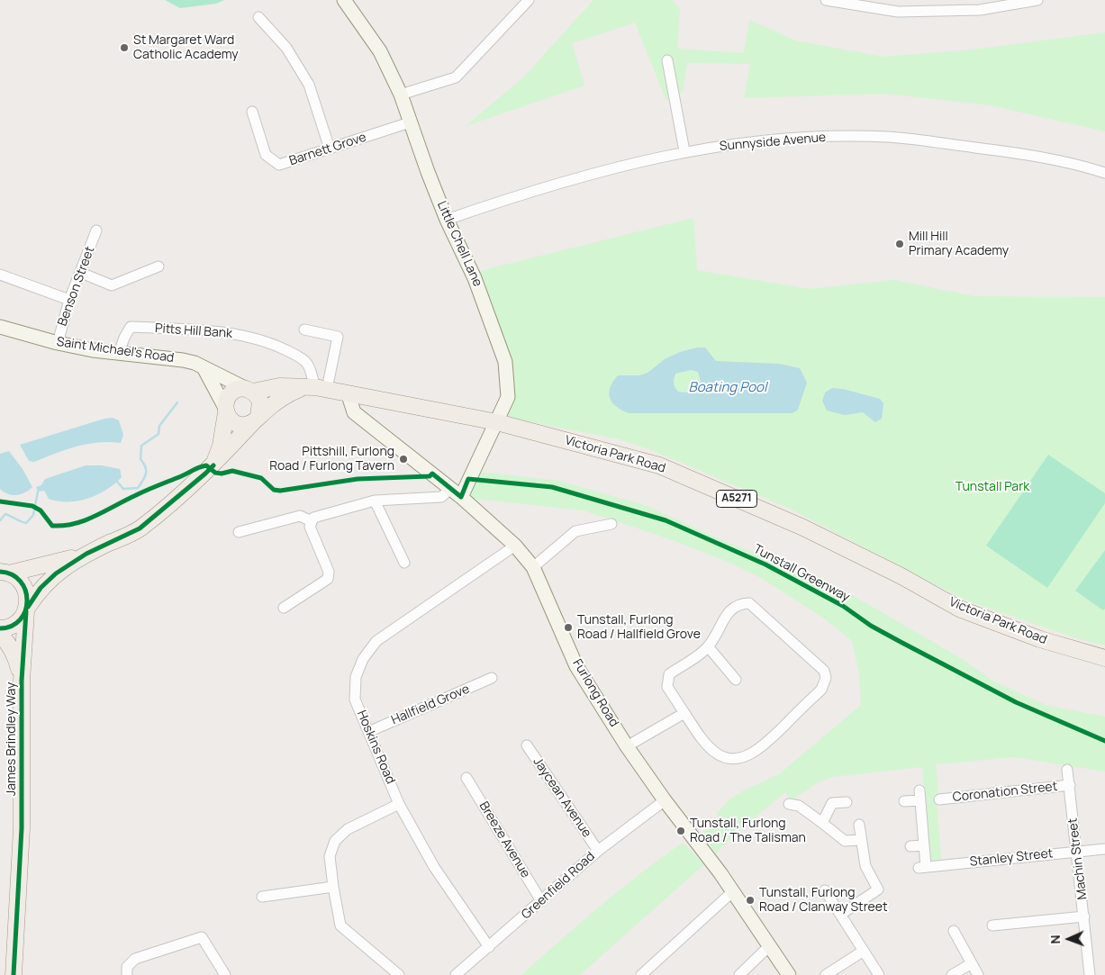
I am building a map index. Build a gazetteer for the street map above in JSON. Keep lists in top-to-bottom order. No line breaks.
{"streets":{"main road":["Victoria Park Road","A5271","James Brindley Way"],"street":["Sunnyside Avenue","Barnett Grove","Little Chell Lane","Benson Street","Pitts Hill Bank","Saint Michael's Road","Furlong Road","Hallfield Grove","Hoskins Road","Coronation Street","Jaycean Avenue","Breeze Avenue","Stanley Street","Machin Street","Greenfield Road"],"cycle path":["Tunstall Greenway"]},"crossings":[["Sunnyside Avenue","Little Chell Lane"],["Barnett Grove","Little Chell Lane"],["Little Chell Lane","Victoria Park Road"],["Little Chell Lane","Furlong Road"],["Benson Street","Saint Michael's Road"],["Pitts Hill Bank","Saint Michael's Road"],["Pitts Hill Bank","Victoria Park Road"],["Saint Michael's Road","Victoria Park Road"],["Victoria Park Road","Furlong Road"],["Furlong Road","Hoskins Road"],["Furlong Road","Greenfield Road"],["Hallfield Grove","Hoskins Road"],["Hoskins Road","Greenfield Road"],["Coronation Street","Machin Street"],["Jaycean Avenue","Greenfield Road"],["Breeze Avenue","Greenfield Road"],["Stanley Street","Machin Street"]],"water":["Boating Pool"],"parks":["Tunstall Park"],"places":["St Margaret Ward Catholic Academy","Mill Hill Primary Academy","Pittshill, Furlong Road / Furlong Tavern","Tunstall, Furlong Road / Hallfield Grove","Tunstall, Furlong Road / The Talisman","Tunstall, Furlong Road / Clanway Street"],"north":"left"}
